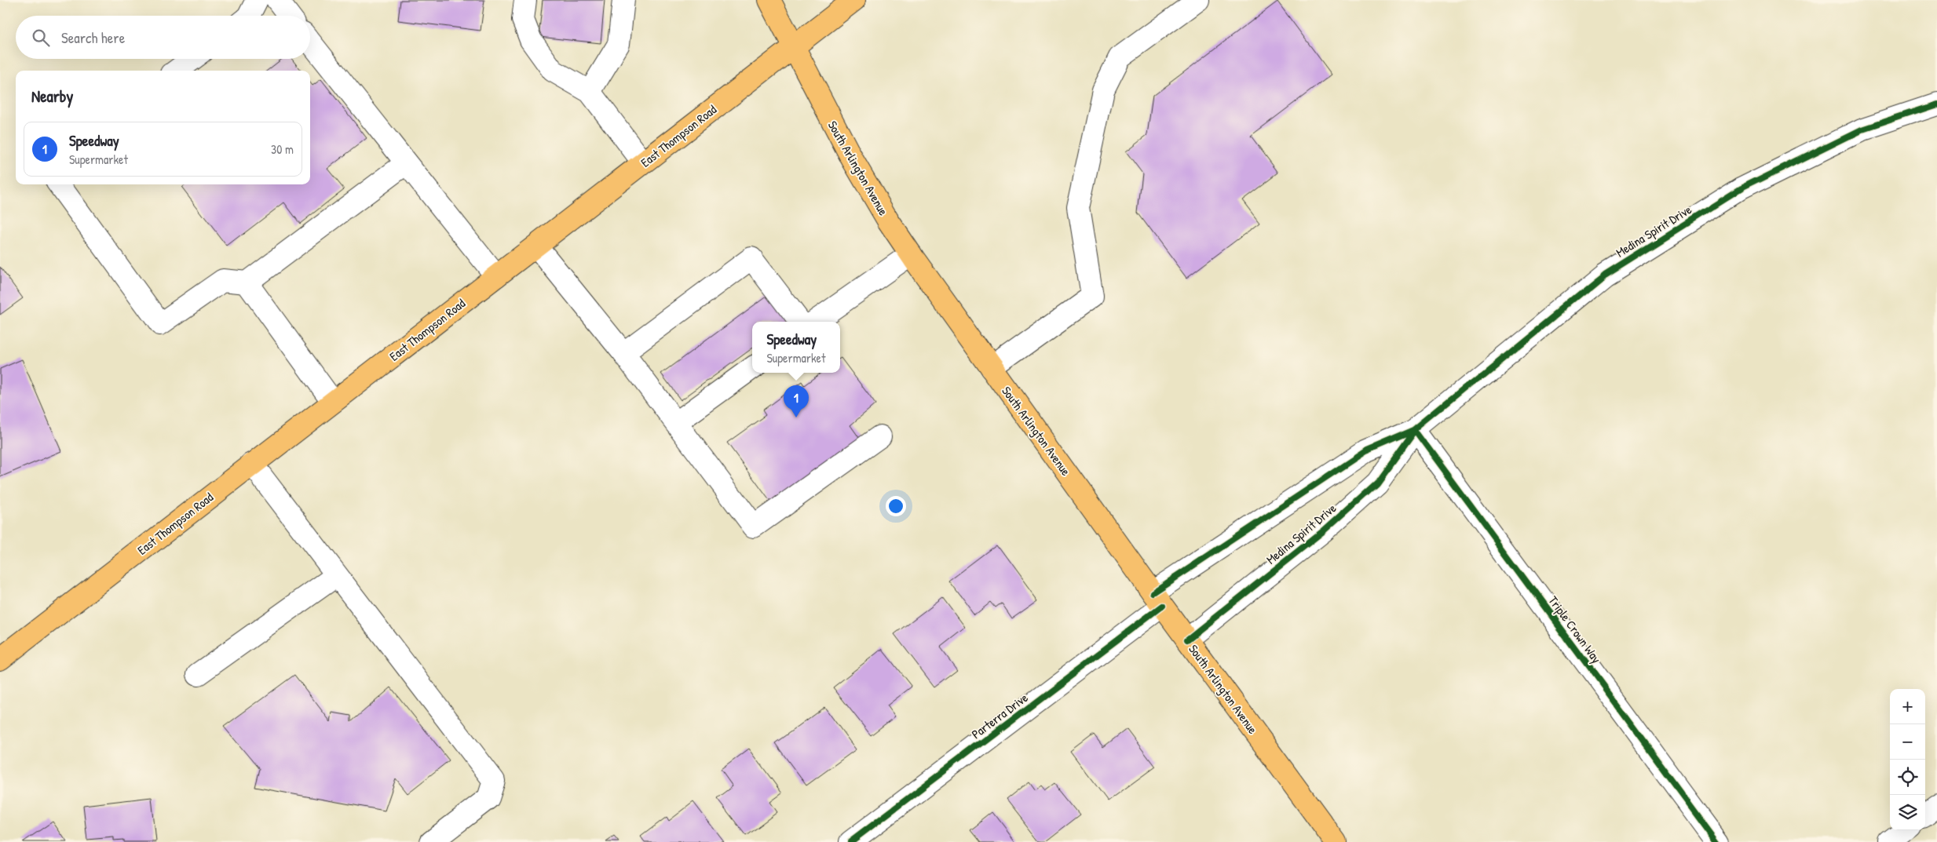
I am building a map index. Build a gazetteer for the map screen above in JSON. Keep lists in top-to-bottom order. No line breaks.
{"streets":{"main road":["East Thompson Road","South Arlington Avenue"],"street":["Medina Spirit Drive","Triple Crown Way","Parterra Drive"]},"crossings":[["East Thompson Road","South Arlington Avenue"],["South Arlington Avenue","Medina Spirit Drive"],["South Arlington Avenue","Parterra Drive"],["Medina Spirit Drive","Triple Crown Way"],["Medina Spirit Drive","Parterra Drive"]],"page":{"search":"Search here","heading":"Nearby","list":[{"mark":"1","name":"Speedway","note":"Supermarket","value":"30 m"}],"popup":["Speedway","Supermarket"],"pins":"1","map_buttons":["+","−"]}}
